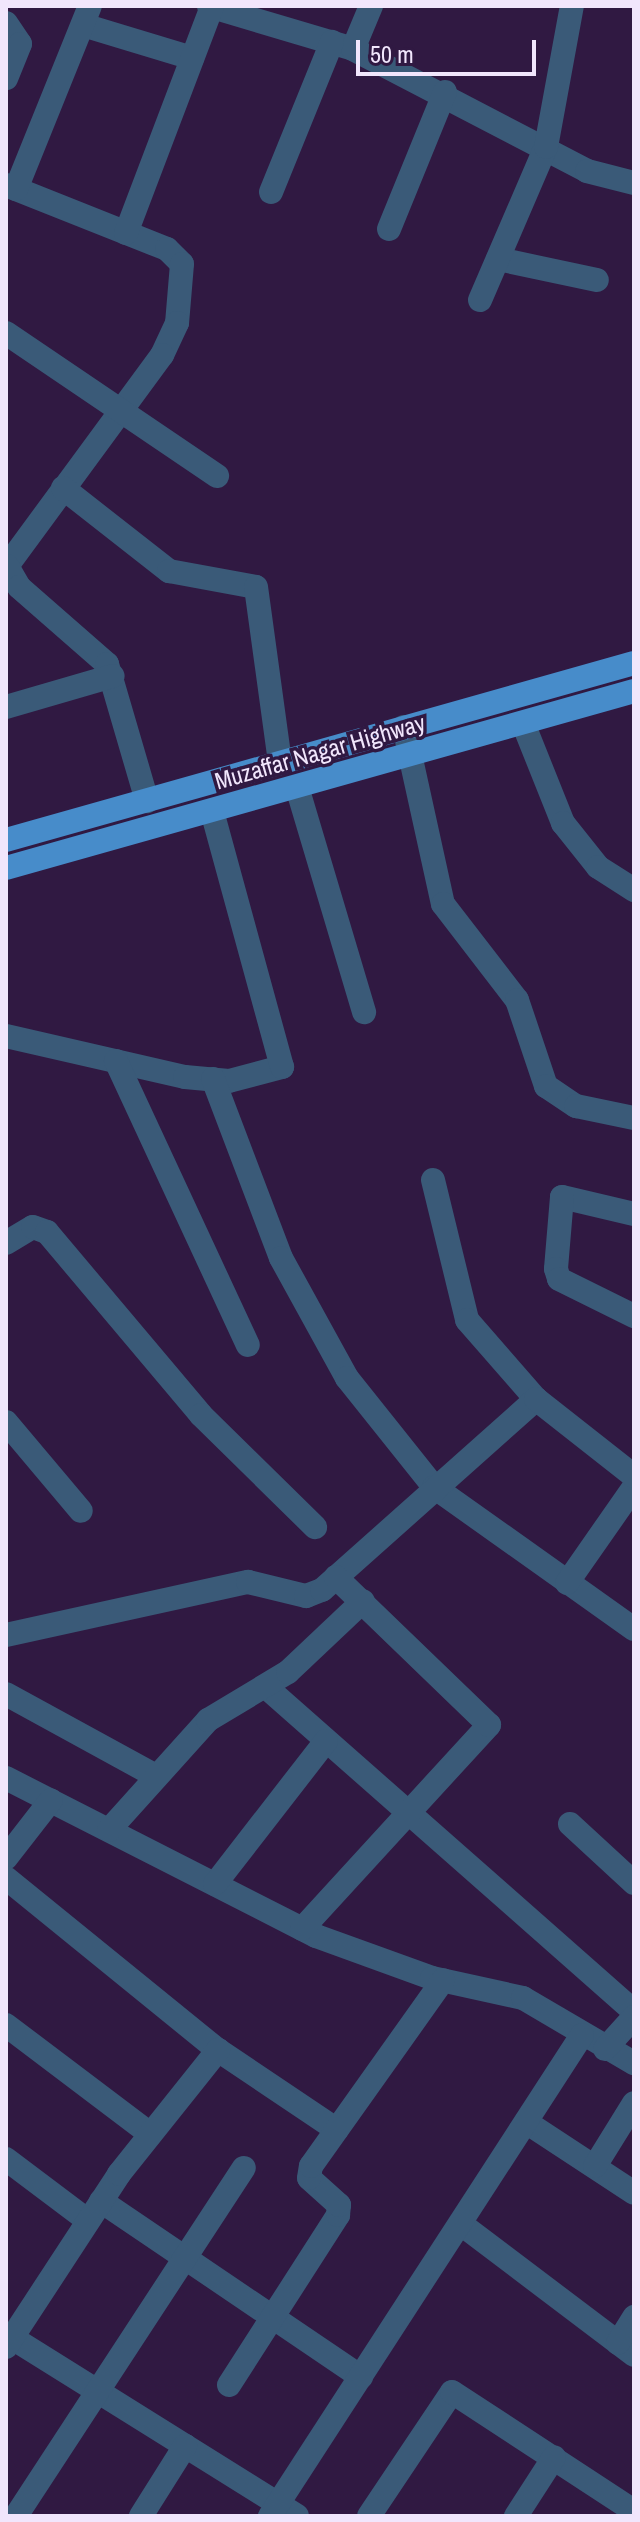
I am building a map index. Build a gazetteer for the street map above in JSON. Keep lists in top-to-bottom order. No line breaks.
{"streets":{"main road":["Muzaffar Nagar Highway"]},"scale_bar":"50 m"}
